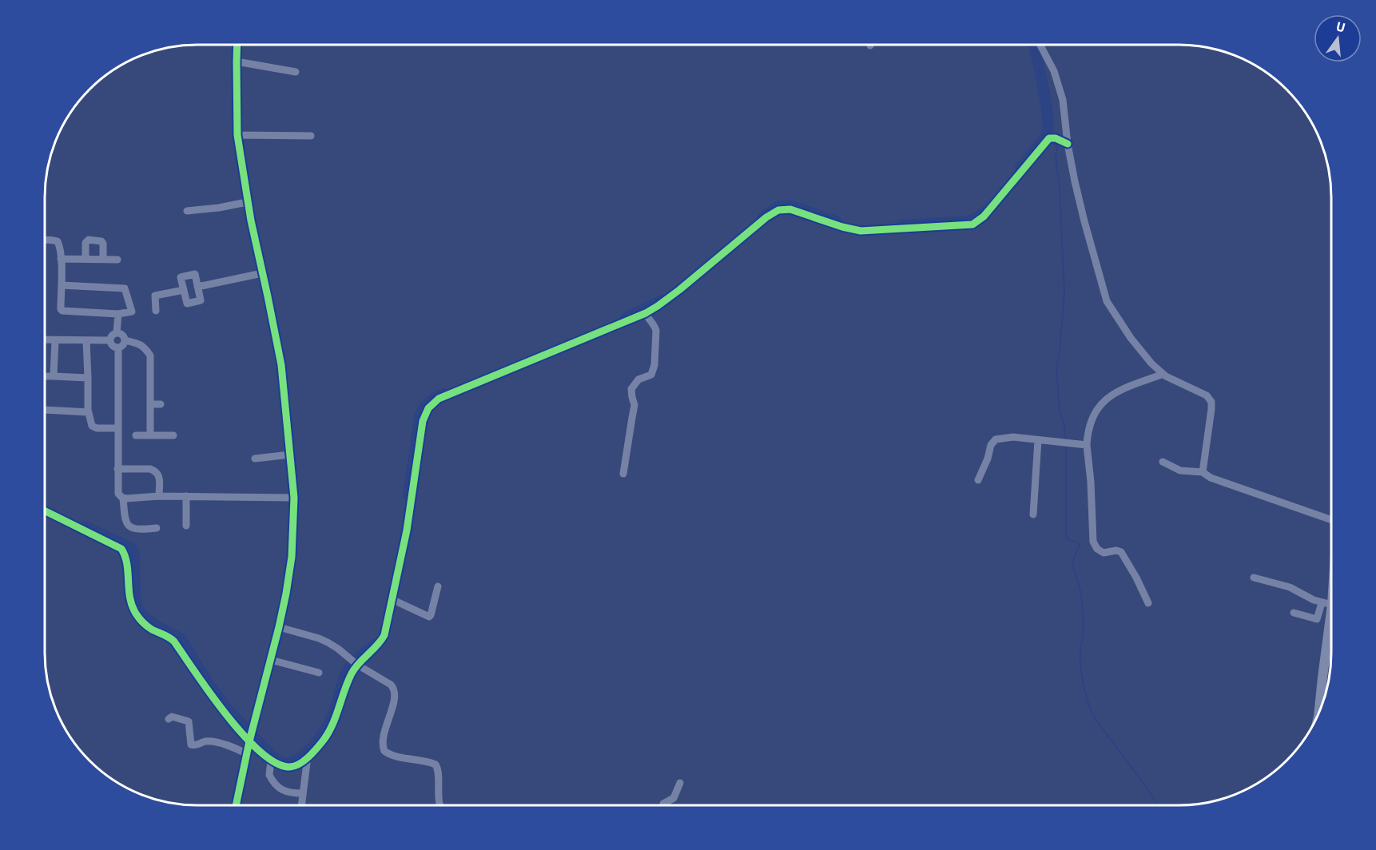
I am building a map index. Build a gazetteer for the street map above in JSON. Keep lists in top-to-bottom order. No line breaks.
{"north":"top"}
